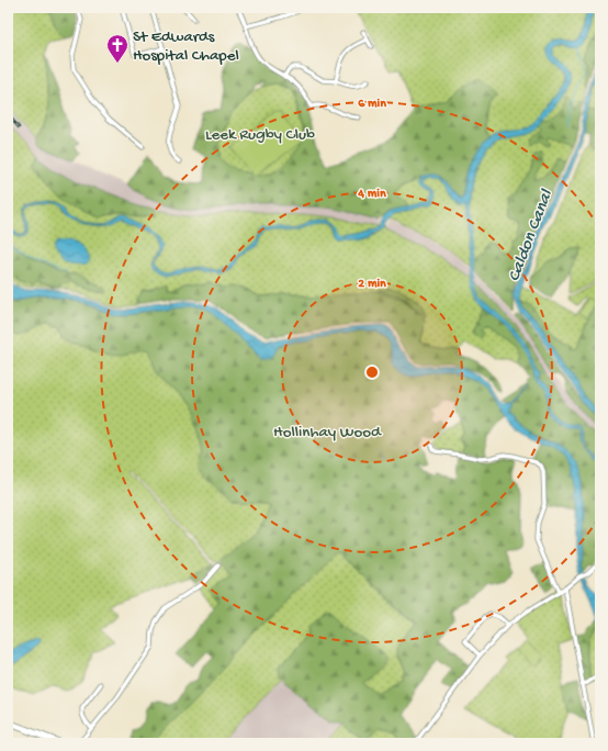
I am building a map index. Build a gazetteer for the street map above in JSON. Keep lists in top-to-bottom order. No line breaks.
{"water":["Caldon Canal"],"parks":["Leek Rugby Club","Hollinhay Wood"],"places":{"church":["St Edwards Hospital Chapel"]},"rings":["6 min","4 min","2 min"]}
